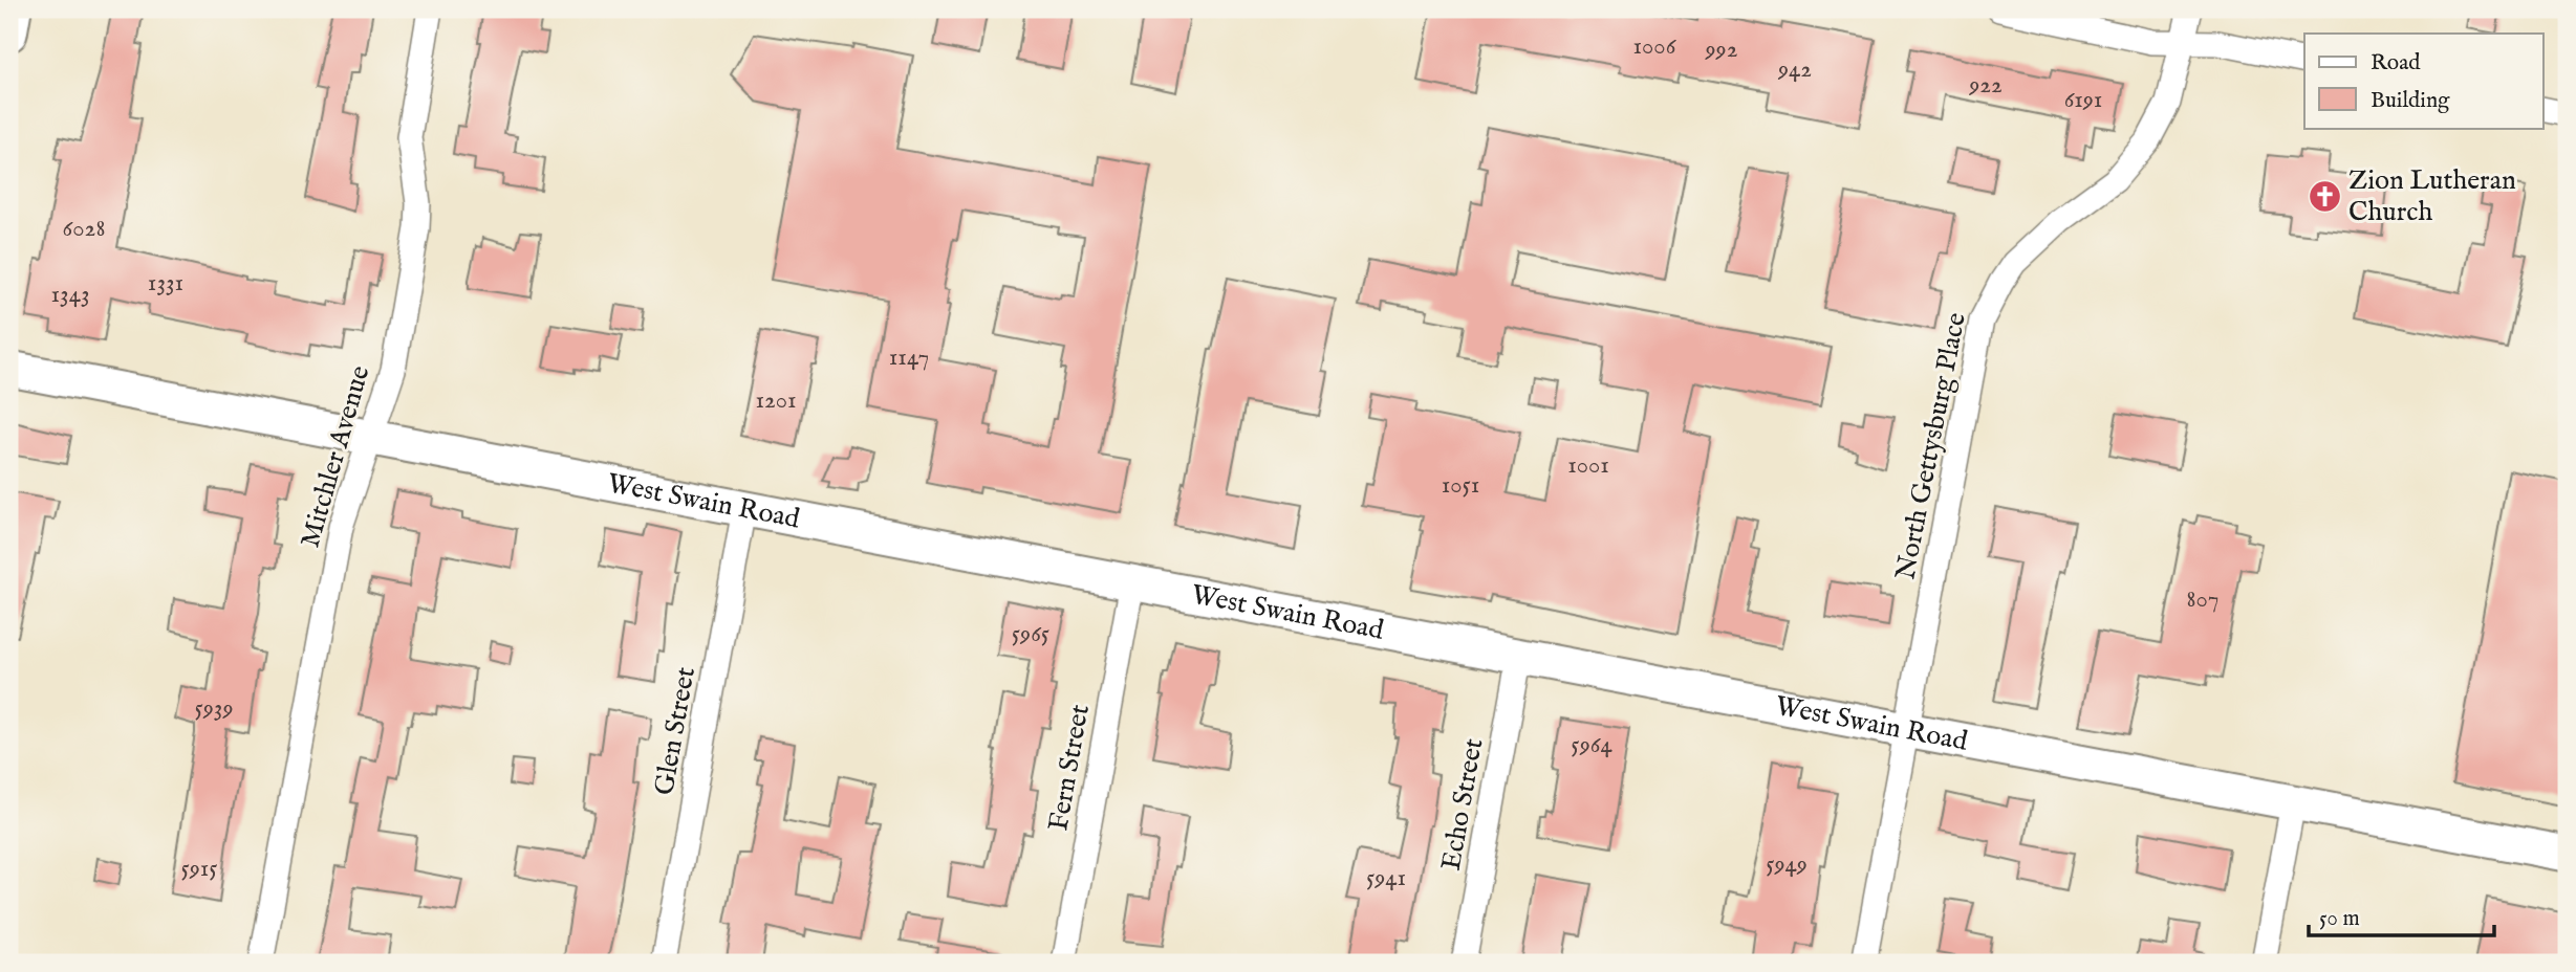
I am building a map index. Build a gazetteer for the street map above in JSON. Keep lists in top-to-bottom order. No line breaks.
{"streets":{"street":["North Gettysburg Place","Mitchler Avenue","West Swain Road","Glen Street","Fern Street","Echo Street"]},"crossings":[["North Gettysburg Place","West Swain Road"],["Mitchler Avenue","West Swain Road"],["West Swain Road","Glen Street"],["West Swain Road","Fern Street"],["West Swain Road","Echo Street"]],"places":{"church":["Zion Lutheran Church"]},"house_numbers":["1006","992","942","922","6191","6028","1331","1343","1147","1201","1001","1051","807","5965","5939","5964","5949","5915","5941"],"legend":["Road","Building"],"scale_bar":"50 m"}
